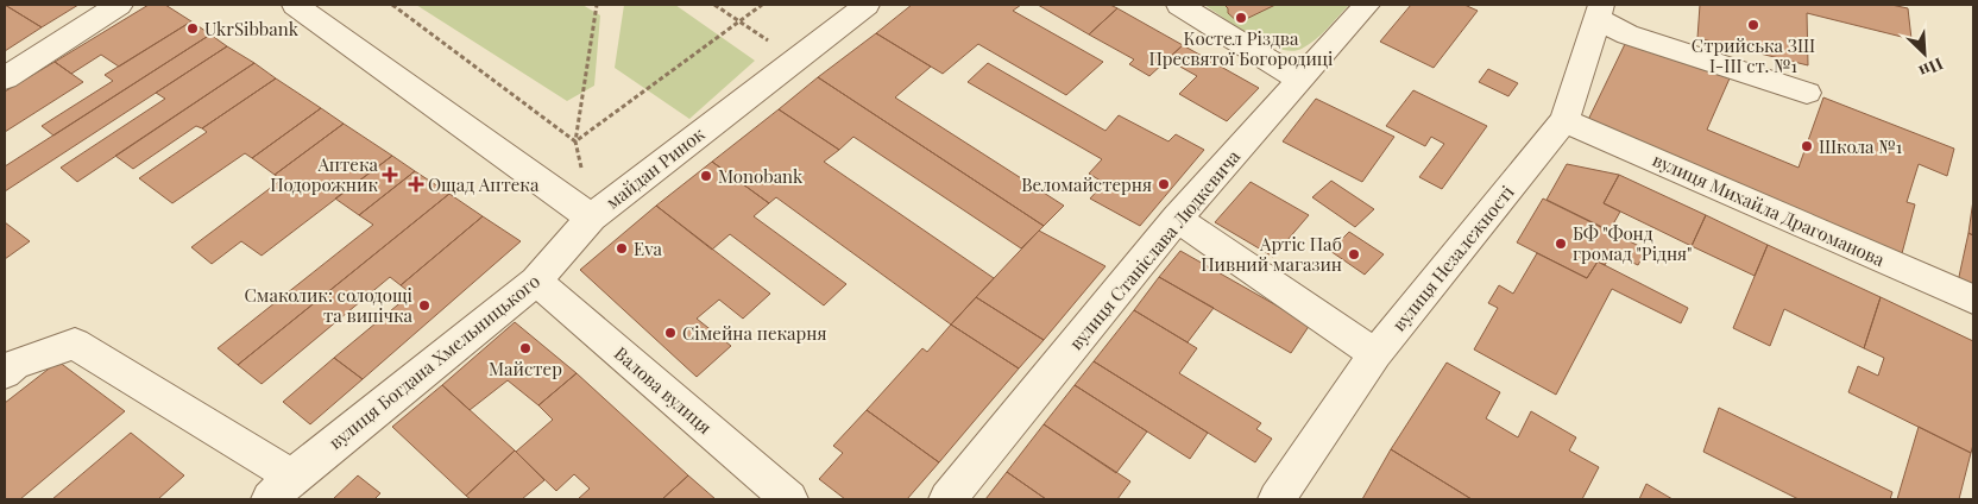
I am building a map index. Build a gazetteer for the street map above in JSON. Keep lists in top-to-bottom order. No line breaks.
{"streets":{"street":["майдан Ринок","вулиця Михайла Драгоманова","вулиця Станіслава Людкевича","вулиця Незалежності","вулиця Богдана Хмельницького","Валова вулиця"]},"crossings":[["майдан Ринок","вулиця Богдана Хмельницького"],["вулиця Михайла Драгоманова","вулиця Незалежності"],["вулиця Богдана Хмельницького","Валова вулиця"]],"places":{"other":["Костел Різдва Пресвятої Богородиці","Стрийська ЗШ І-ІІІ ст. №1","UkrSibbank","Школа №1","Monobank","Веломайстерня","БФ \"Фонд громад \"Рідня\"","Eva","Артіс Паб Пивний магазин","Смаколик: солодощі та випічка","Сімейна пекарня","Майстер"],"health":["Аптека Подорожник","Ощад Аптека"]},"north":"bottom right"}
